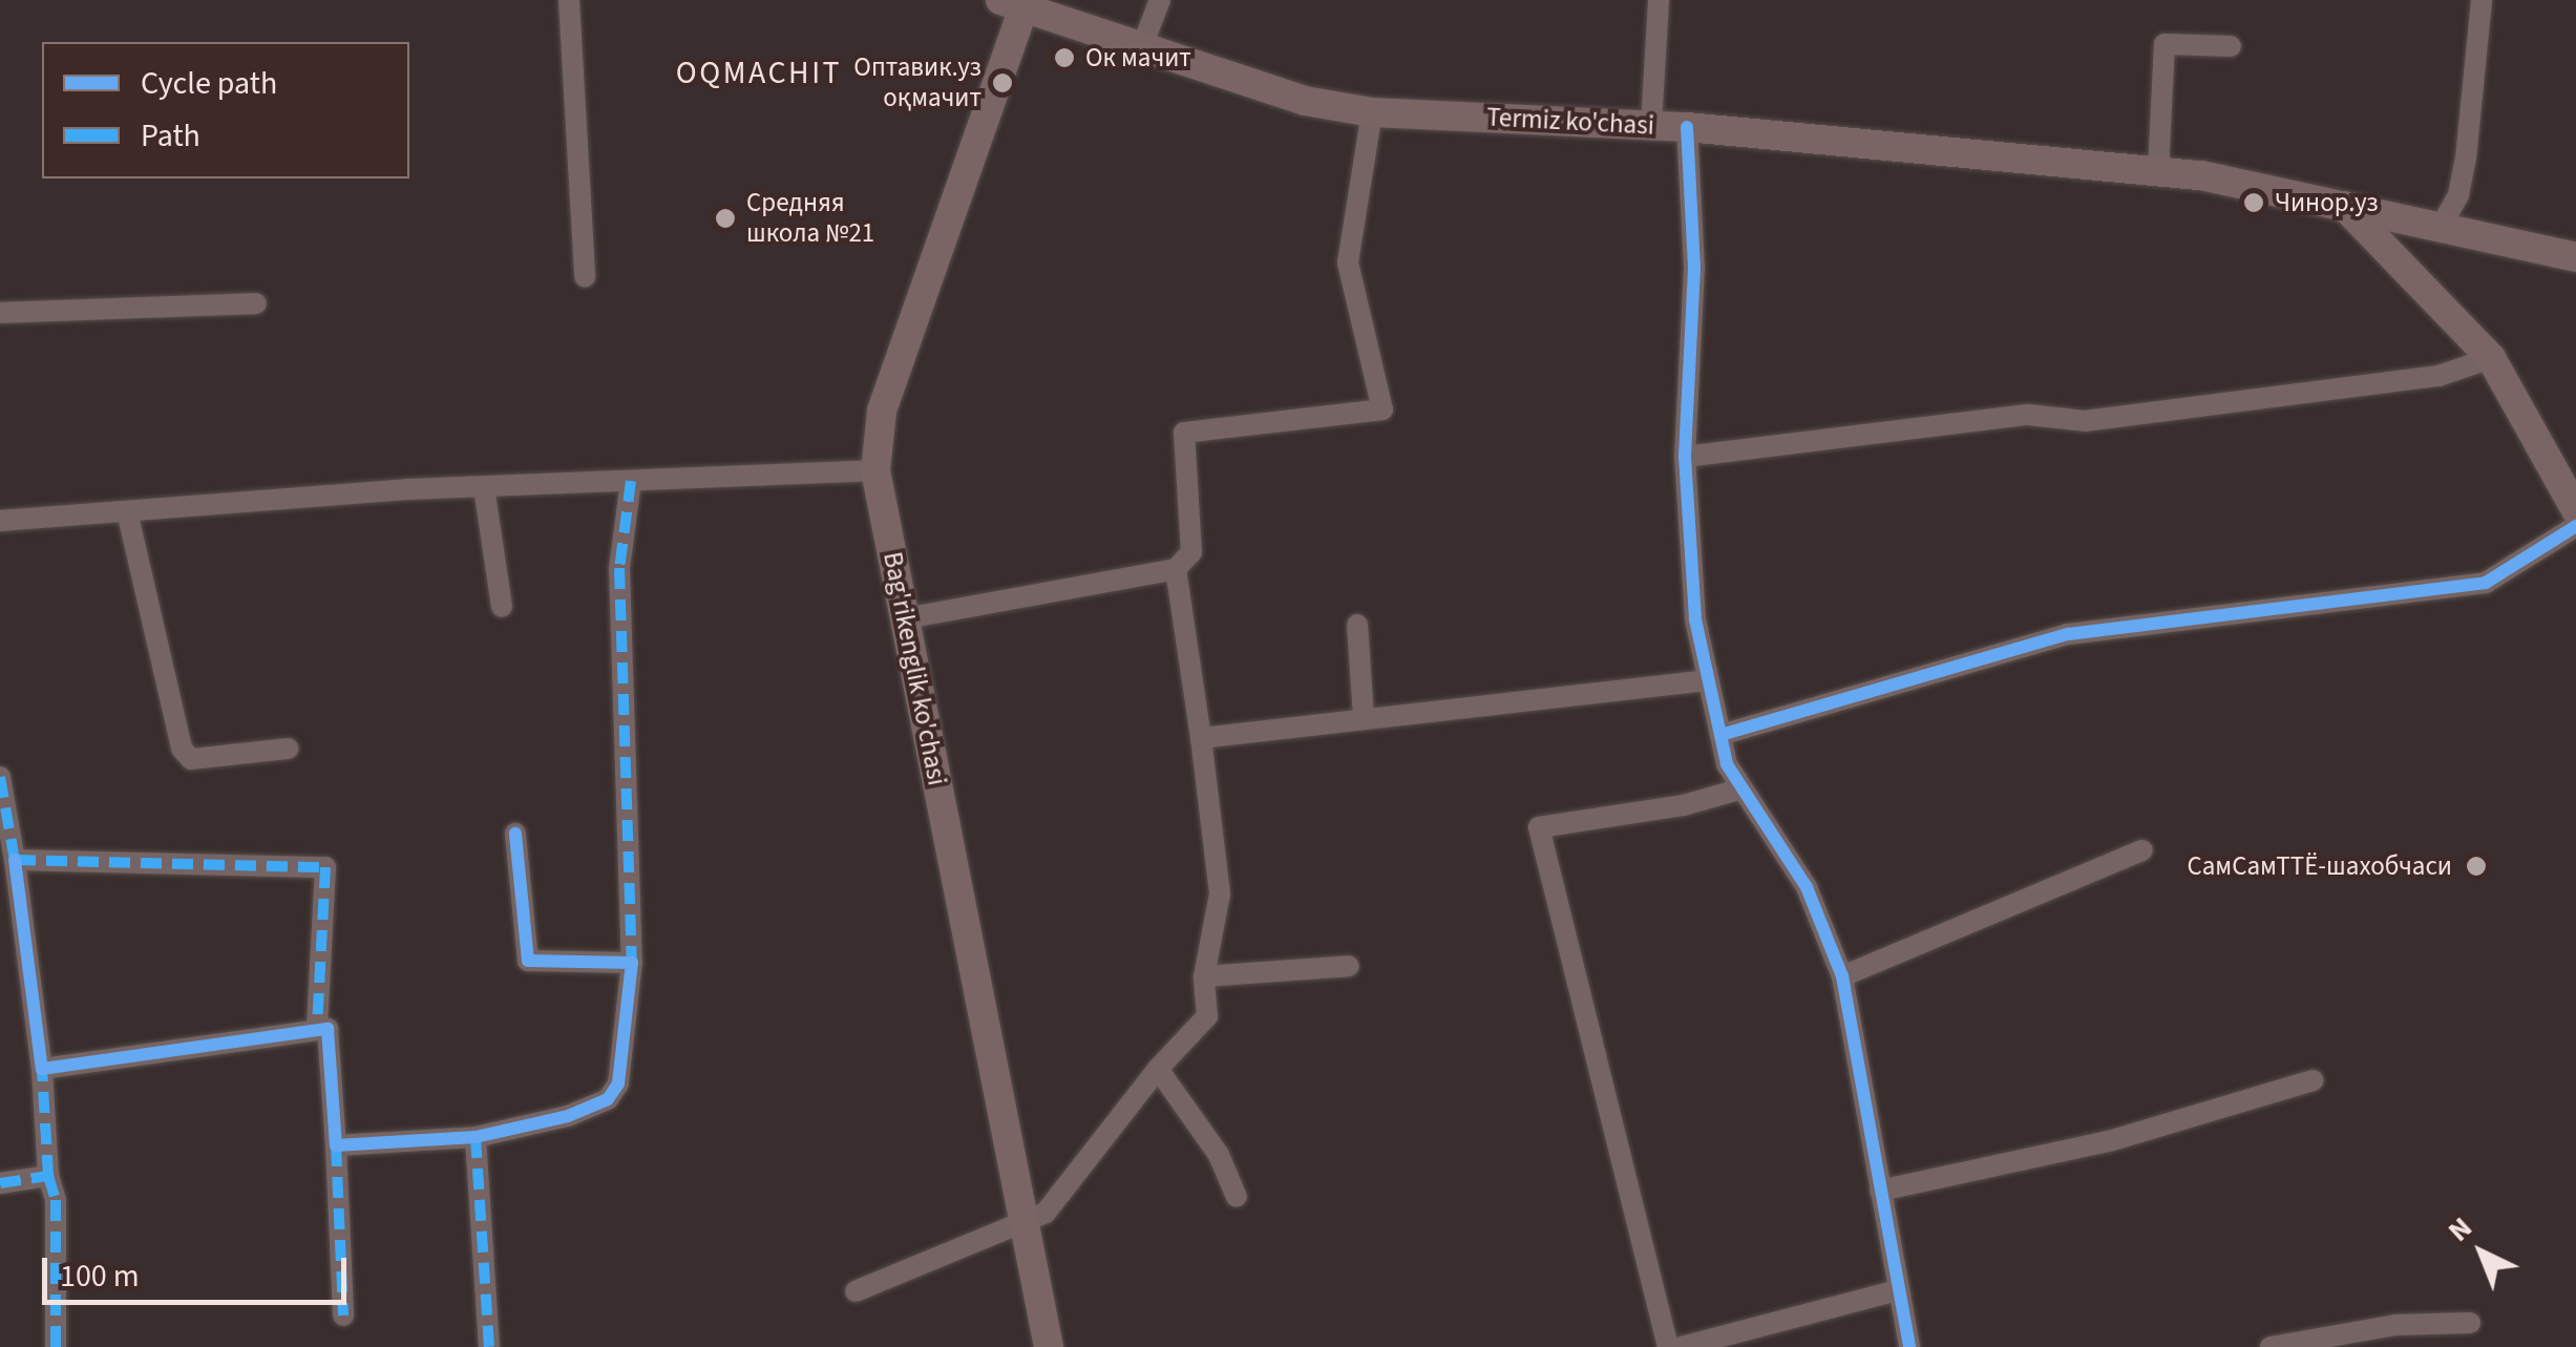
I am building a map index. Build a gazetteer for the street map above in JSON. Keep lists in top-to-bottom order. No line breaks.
{"streets":{"main road":["Termiz ko'chasi","Bag'rikenglik ko'chasi"]},"crossings":[["Termiz ko'chasi","Bag'rikenglik ko'chasi"]],"districts":["OQMACHIT"],"places":["Ок мачит","Оптавик.уз оқмачит","Чинор.уз","Средняя школа №21","СамСамТТЁ-шахобчаси"],"legend":["Cycle path","Path"],"scale_bar":"100 m","north":"top left"}
